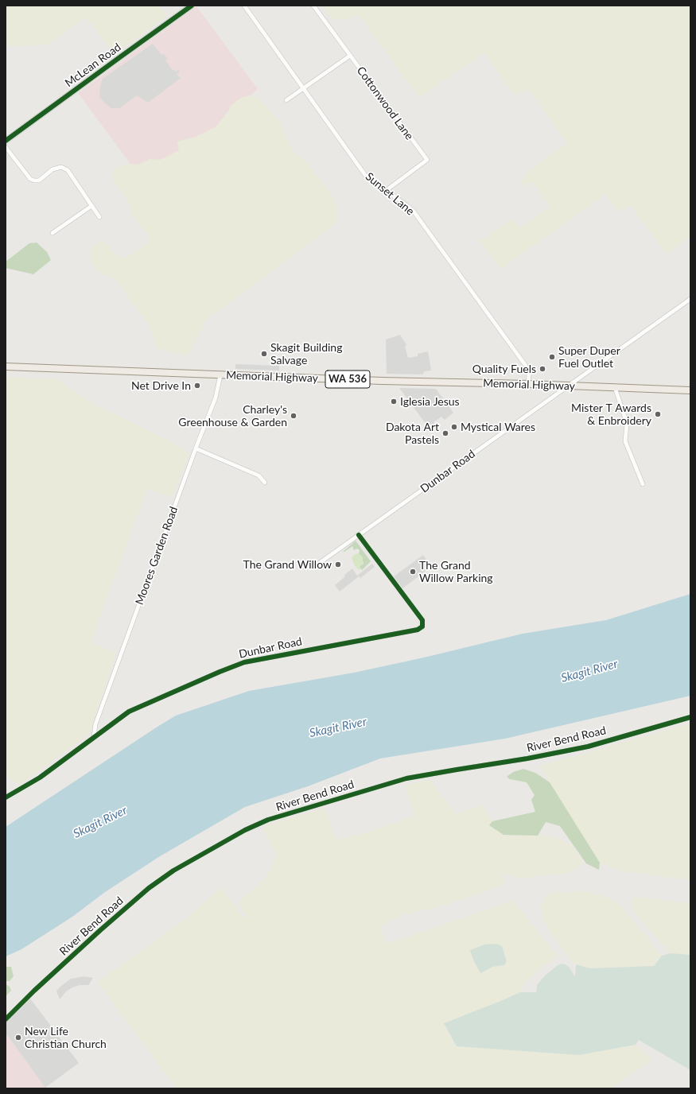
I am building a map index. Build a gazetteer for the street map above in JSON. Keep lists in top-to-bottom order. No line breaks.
{"streets":{"main road":["Memorial Highway","WA 536"],"street":["McLean Road","Cottonwood Lane","Sunset Lane","Dunbar Road","Moores Garden Road","River Bend Road"]},"crossings":[["Cottonwood Lane","Sunset Lane"],["Sunset Lane","Memorial Highway"],["Memorial Highway","Dunbar Road"],["Memorial Highway","Moores Garden Road"],["Dunbar Road","Moores Garden Road"]],"water":["Skagit River"],"places":["Skagit Building Salvage","Super Duper Fuel Outlet","Quality Fuels","Net Drive In","Iglesia Jesus","Mister T Awards & Enbroidery","Charley's Greenhouse & Garden","Mystical Wares","Dakota Art Pastels","The Grand Willow","The Grand Willow Parking","New Life Christian Church"]}
